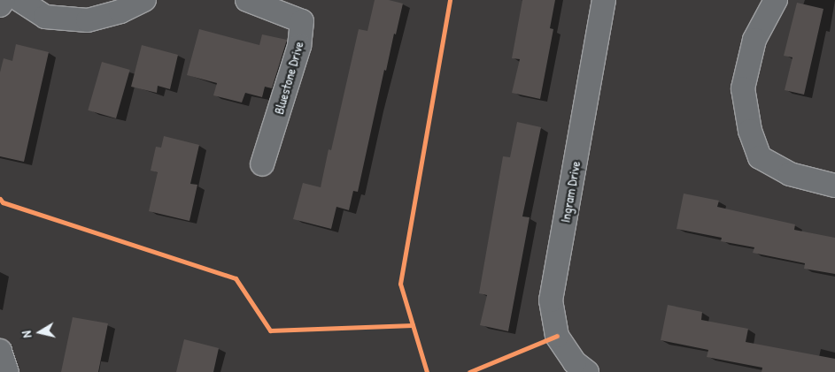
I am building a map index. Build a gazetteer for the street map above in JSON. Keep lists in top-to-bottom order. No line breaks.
{"streets":{"street":["Bluestone Drive","Ingram Drive"]},"north":"left"}
